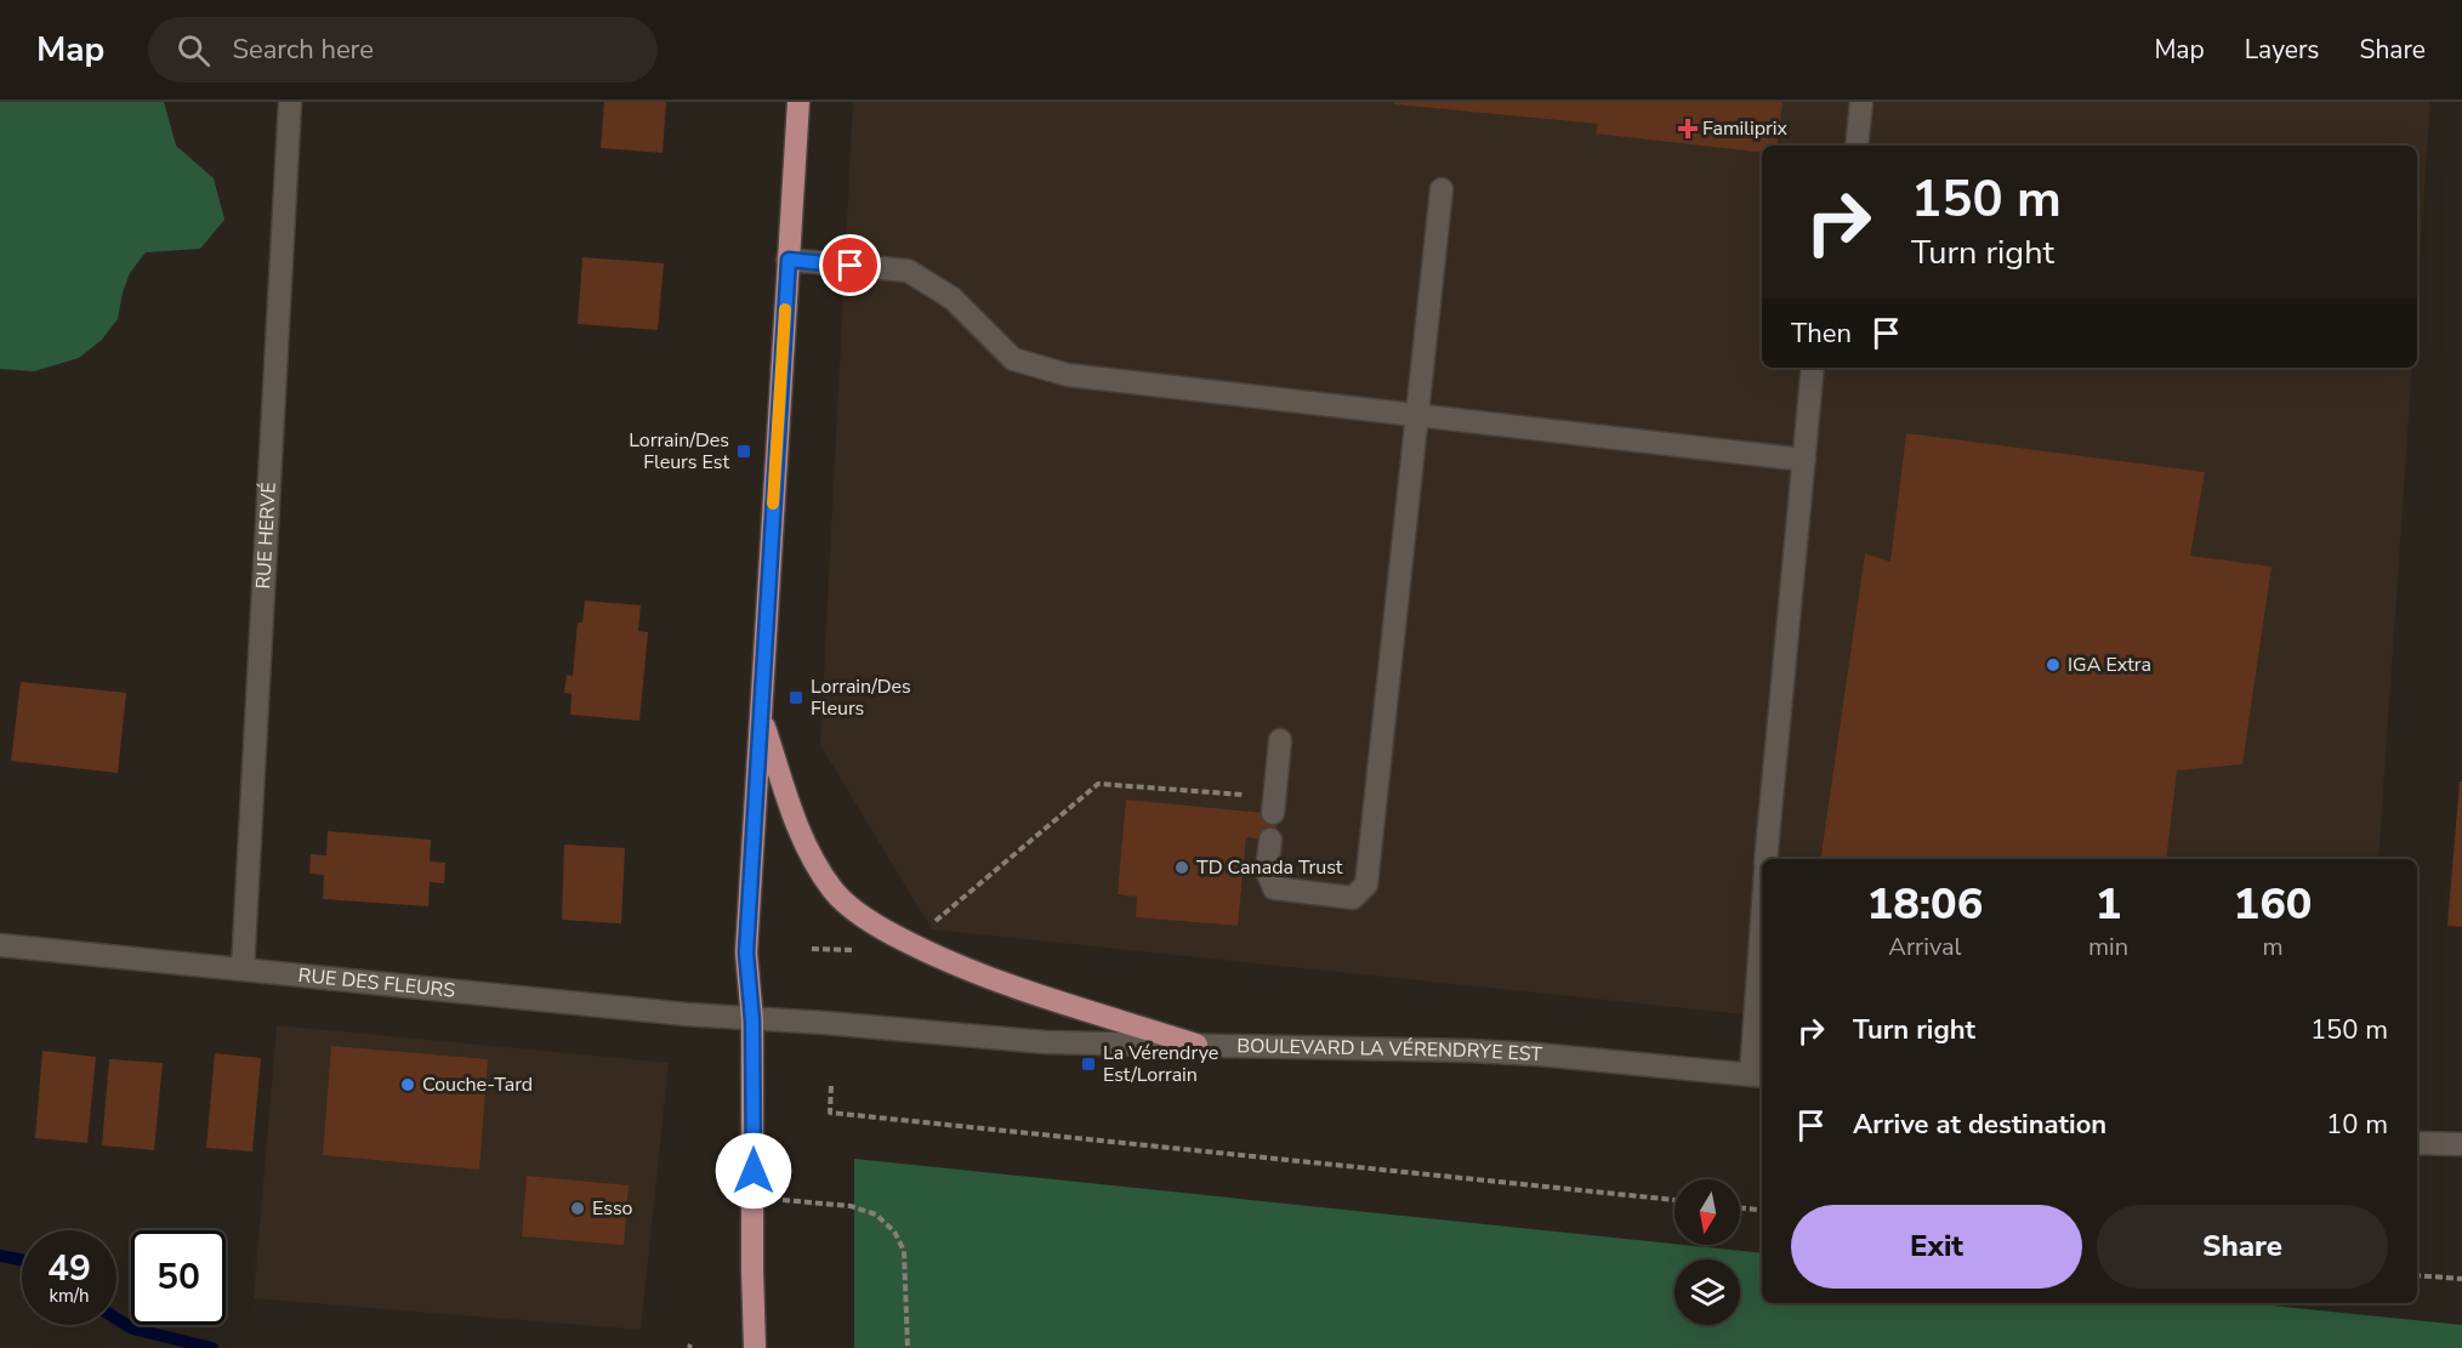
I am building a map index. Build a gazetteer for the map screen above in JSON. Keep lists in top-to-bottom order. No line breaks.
{"streets":{"street":["RUE HERVÉ","RUE DES FLEURS","BOULEVARD LA VÉRENDRYE EST"]},"crossings":[["RUE HERVÉ","RUE DES FLEURS"],["RUE DES FLEURS","BOULEVARD LA VÉRENDRYE EST"]],"places":{"health":["Familiprix"],"transit":["Lorrain/Des Fleurs Est","Lorrain/Des Fleurs","La Vérendrye Est/Lorrain"],"other":["IGA Extra","TD Canada Trust","Couche-Tard","Esso"]},"north":"bottom","page":{"header":"Map","search":"Search here","nav":["Map","Layers","Share"],"turn":["150 m","Turn right"],"then":"Then","eta":["18:06","Arrival","1","min","160","m"],"list":[{"name":"Turn right","value":"150 m"},{"name":"Arrive at destination","value":"10 m"}],"buttons":["Exit","Share"],"speed":"49 km/h","limit":"50"}}
